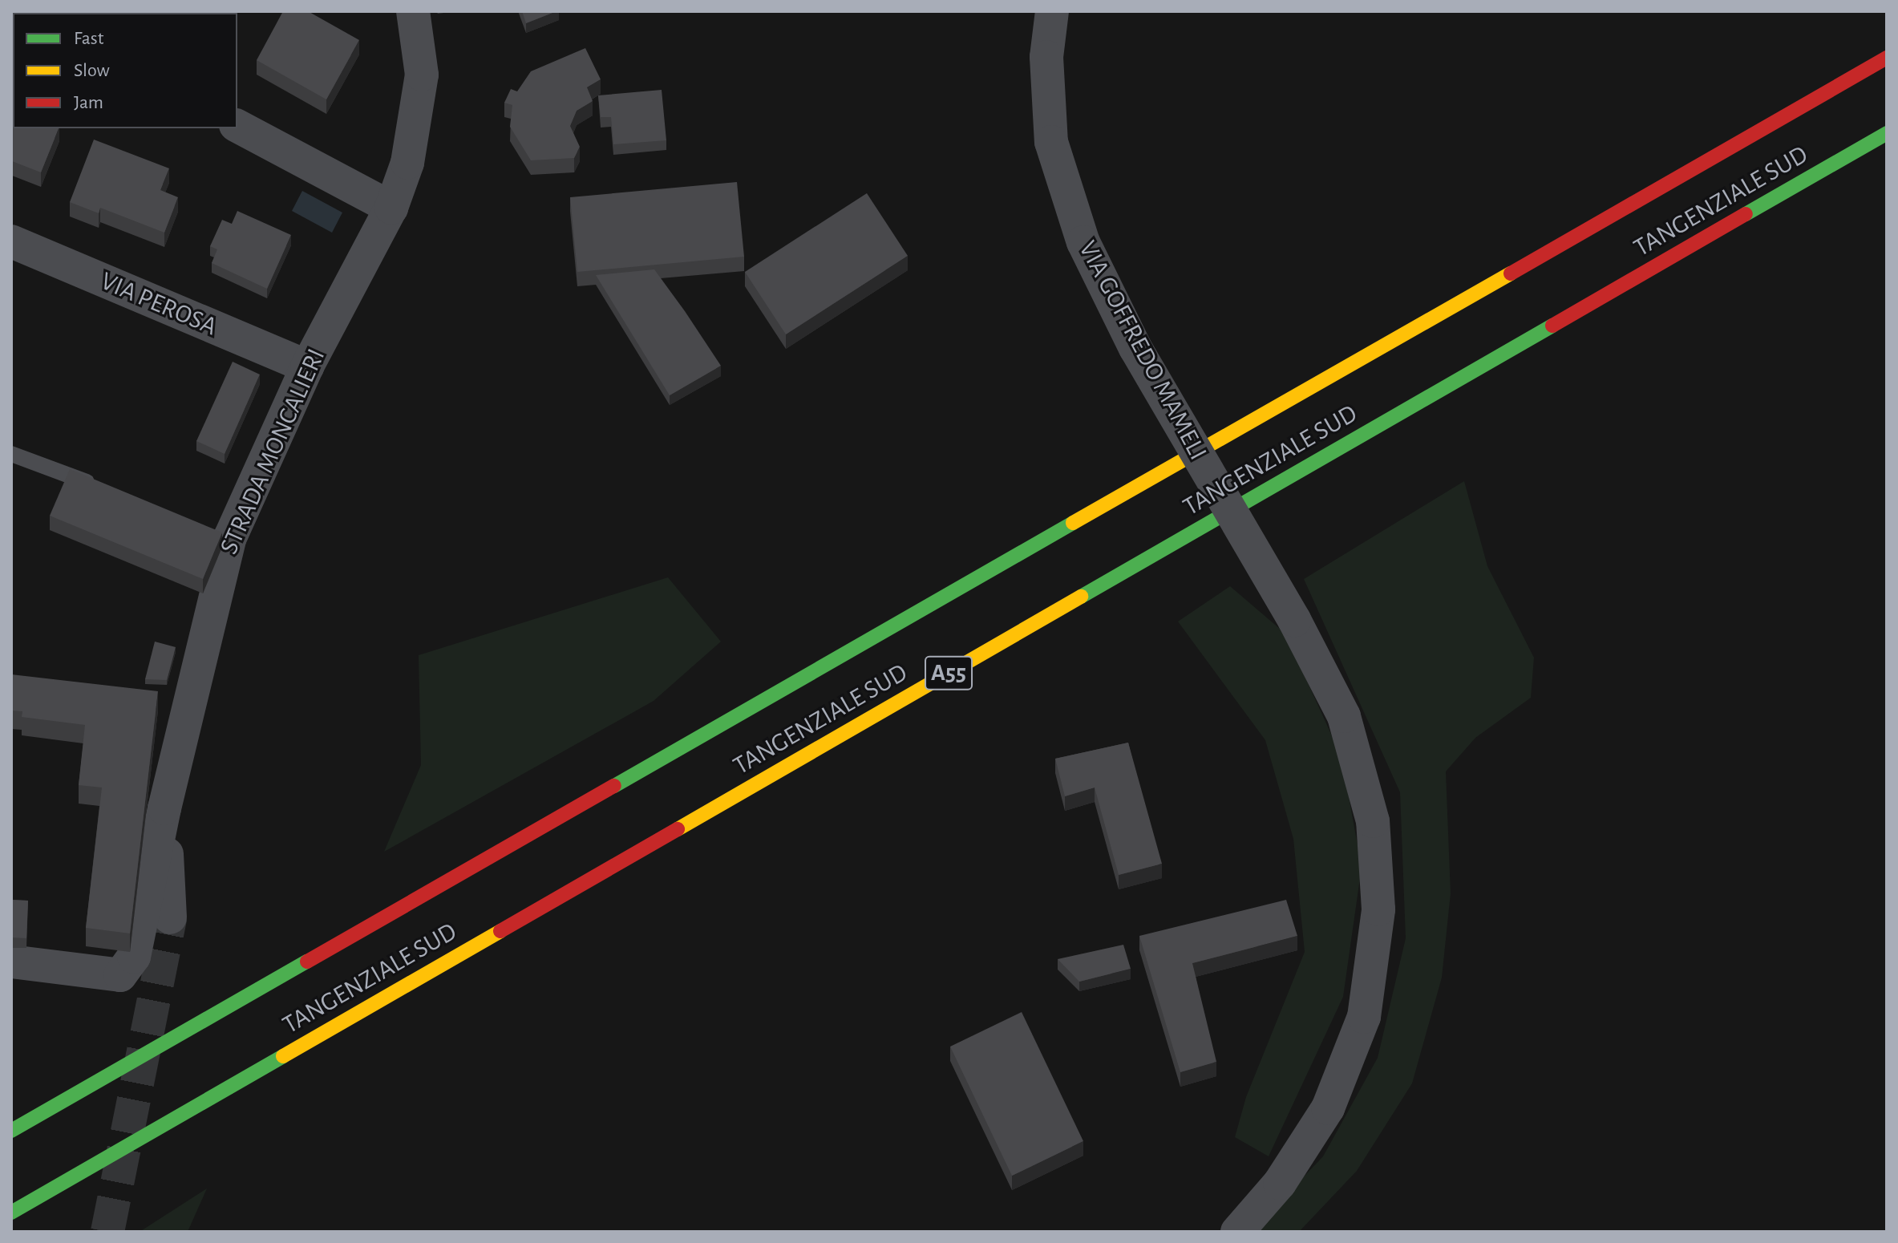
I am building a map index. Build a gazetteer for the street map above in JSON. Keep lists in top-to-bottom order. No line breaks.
{"streets":{"highway":["TANGENZIALE SUD","A55"],"street":["VIA PEROSA","VIA GOFFREDO MAMELI","STRADA MONCALIERI"]},"crossings":[["VIA PEROSA","STRADA MONCALIERI"]],"legend":["Fast","Slow","Jam"]}
